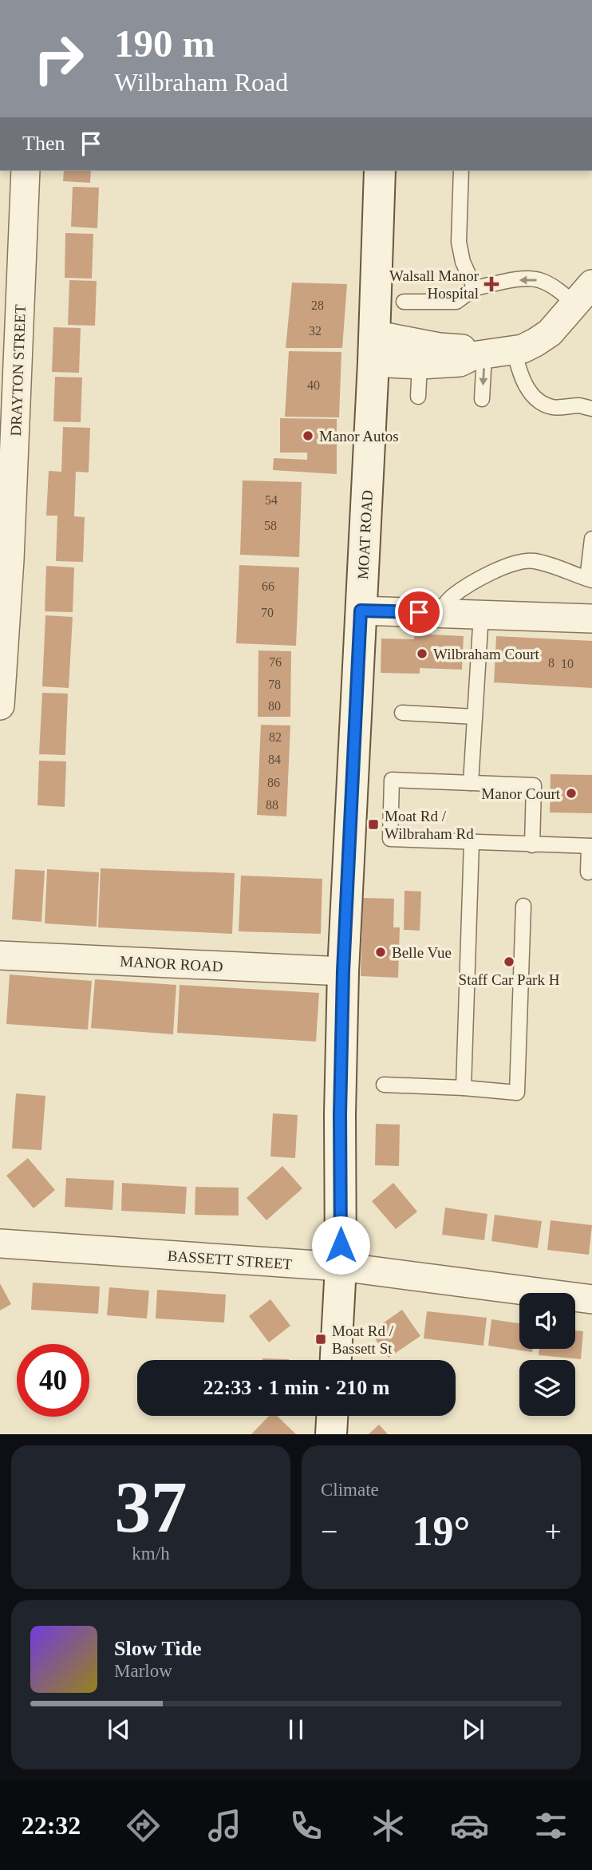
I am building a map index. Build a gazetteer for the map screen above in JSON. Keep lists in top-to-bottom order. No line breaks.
{"streets":{"street":["DRAYTON STREET","MOAT ROAD","MANOR ROAD","BASSETT STREET"]},"crossings":[["MOAT ROAD","MANOR ROAD"],["MOAT ROAD","BASSETT STREET"]],"places":{"health":["Walsall Manor Hospital"],"other":["Manor Autos","Wilbraham Court","Manor Court","Belle Vue","Staff Car Park H"],"transit":["Moat Rd / Wilbraham Rd","Moat Rd / Bassett St"]},"house_numbers":["28","32","40","54","58","66","70","76","8","10","78","80","82","84","86","88"],"page":{"turn":["190 m","Wilbraham Road"],"then":"Then","limit":"40","trip":"22:33 · 1 min · 210 m","tile":[["37","km/h"],"Climate"],"heat":["−","19°","+"],"song":["Slow Tide","Marlow"],"tabs":"22:32"}}
